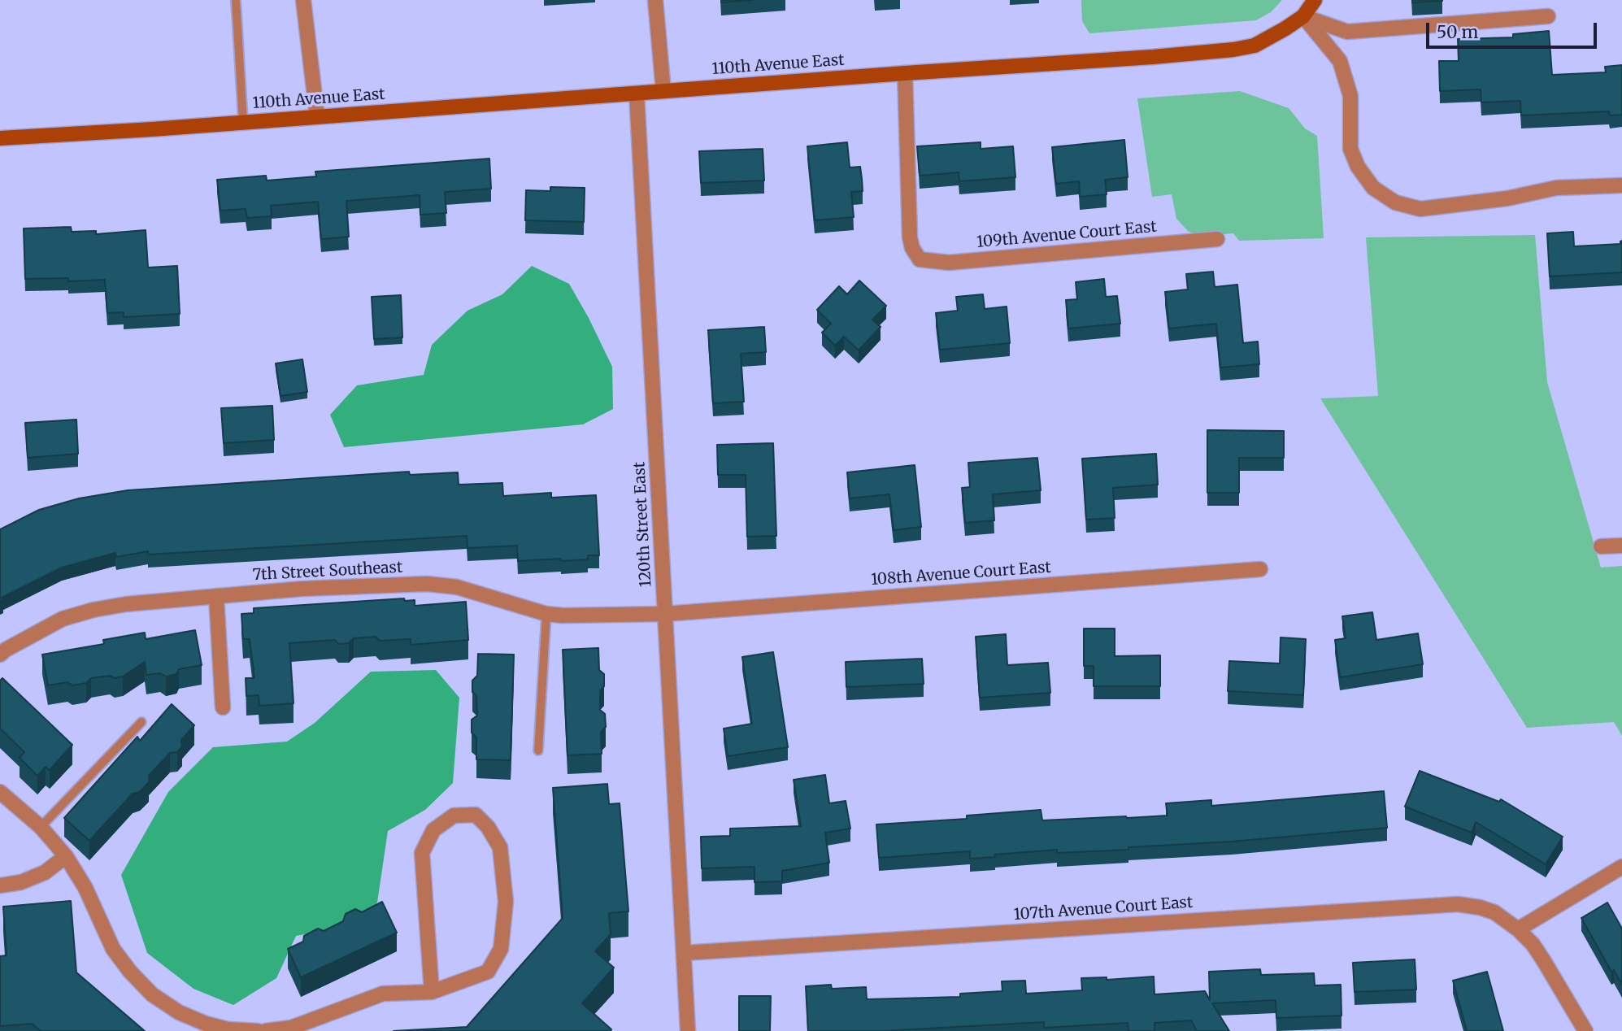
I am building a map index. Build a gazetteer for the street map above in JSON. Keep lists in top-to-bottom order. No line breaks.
{"streets":{"street":["110th Avenue East","109th Avenue Court East","120th Street East","7th Street Southeast","108th Avenue Court East","107th Avenue Court East"]},"crossings":[["110th Avenue East","109th Avenue Court East"],["110th Avenue East","120th Street East"],["120th Street East","7th Street Southeast"],["120th Street East","108th Avenue Court East"],["120th Street East","107th Avenue Court East"],["7th Street Southeast","108th Avenue Court East"]],"scale_bar":"50 m"}
